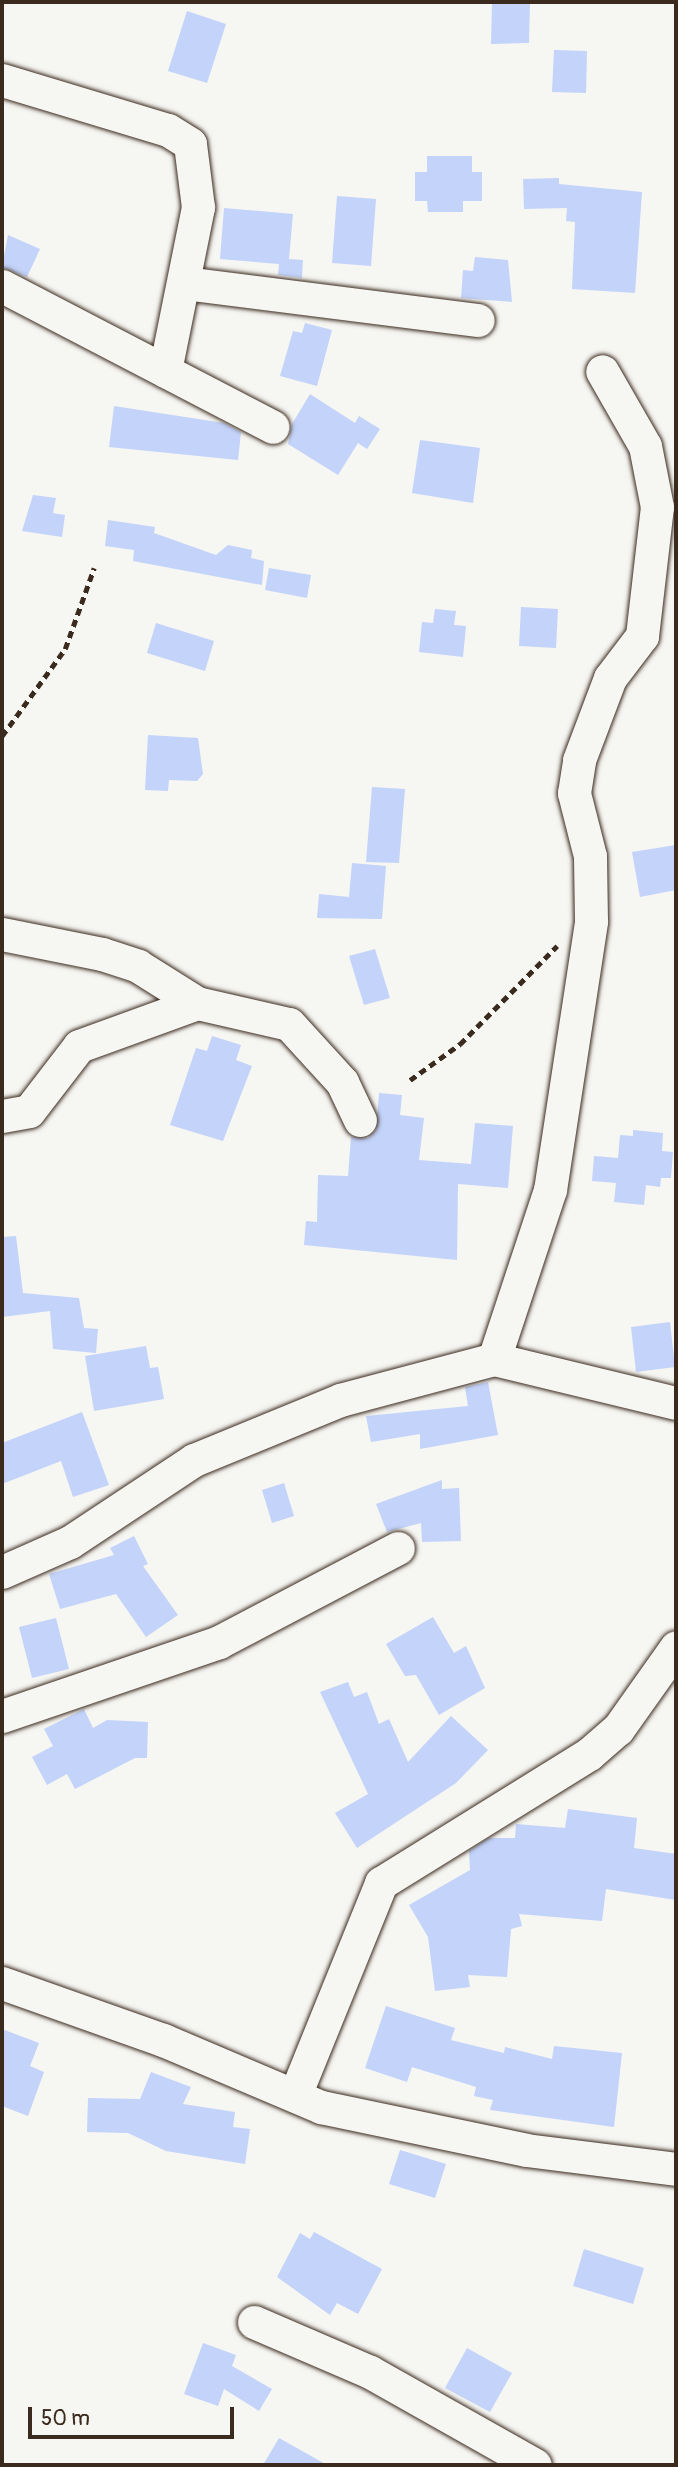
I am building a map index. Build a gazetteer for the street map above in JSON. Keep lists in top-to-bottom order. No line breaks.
{"scale_bar":"50 m"}
